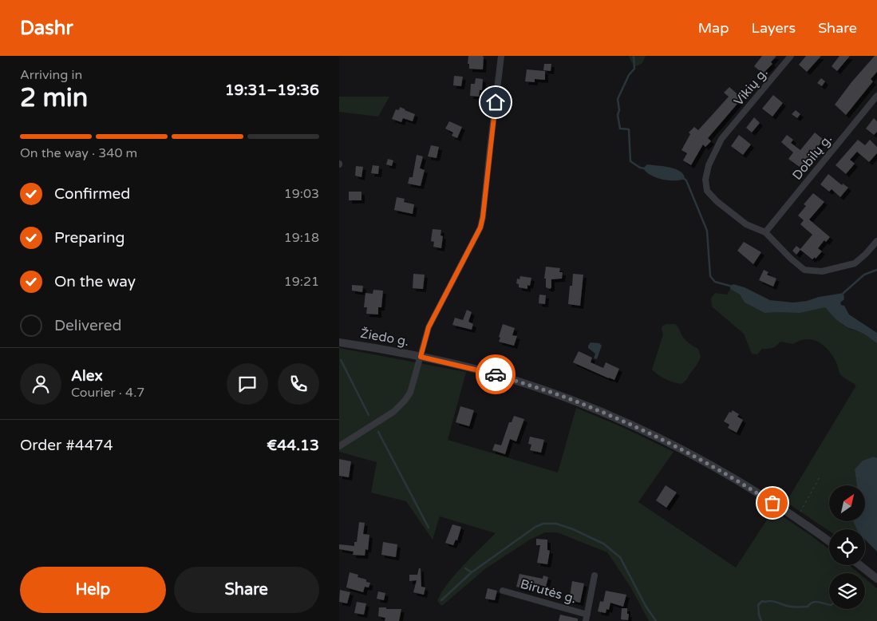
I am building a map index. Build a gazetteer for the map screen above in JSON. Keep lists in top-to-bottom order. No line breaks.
{"streets":{"street":["Vikių g.","Dobilų g.","Žiedo g.","Birutės g."]},"crossings":[["Vikių g.","Dobilų g."]],"north":"top right","page":{"header":"Dashr","nav":["Map","Layers","Share"],"heading":["2 min","Arriving in","19:31–19:36"],"panel":["Alex","Courier · 4.7","Order #4474","€44.13"],"bar":"On the way · 340 m","list":[["Confirmed","19:03"],["Preparing","19:18"],["On the way","19:21"],"Delivered"],"buttons":["Help","Share"]}}
